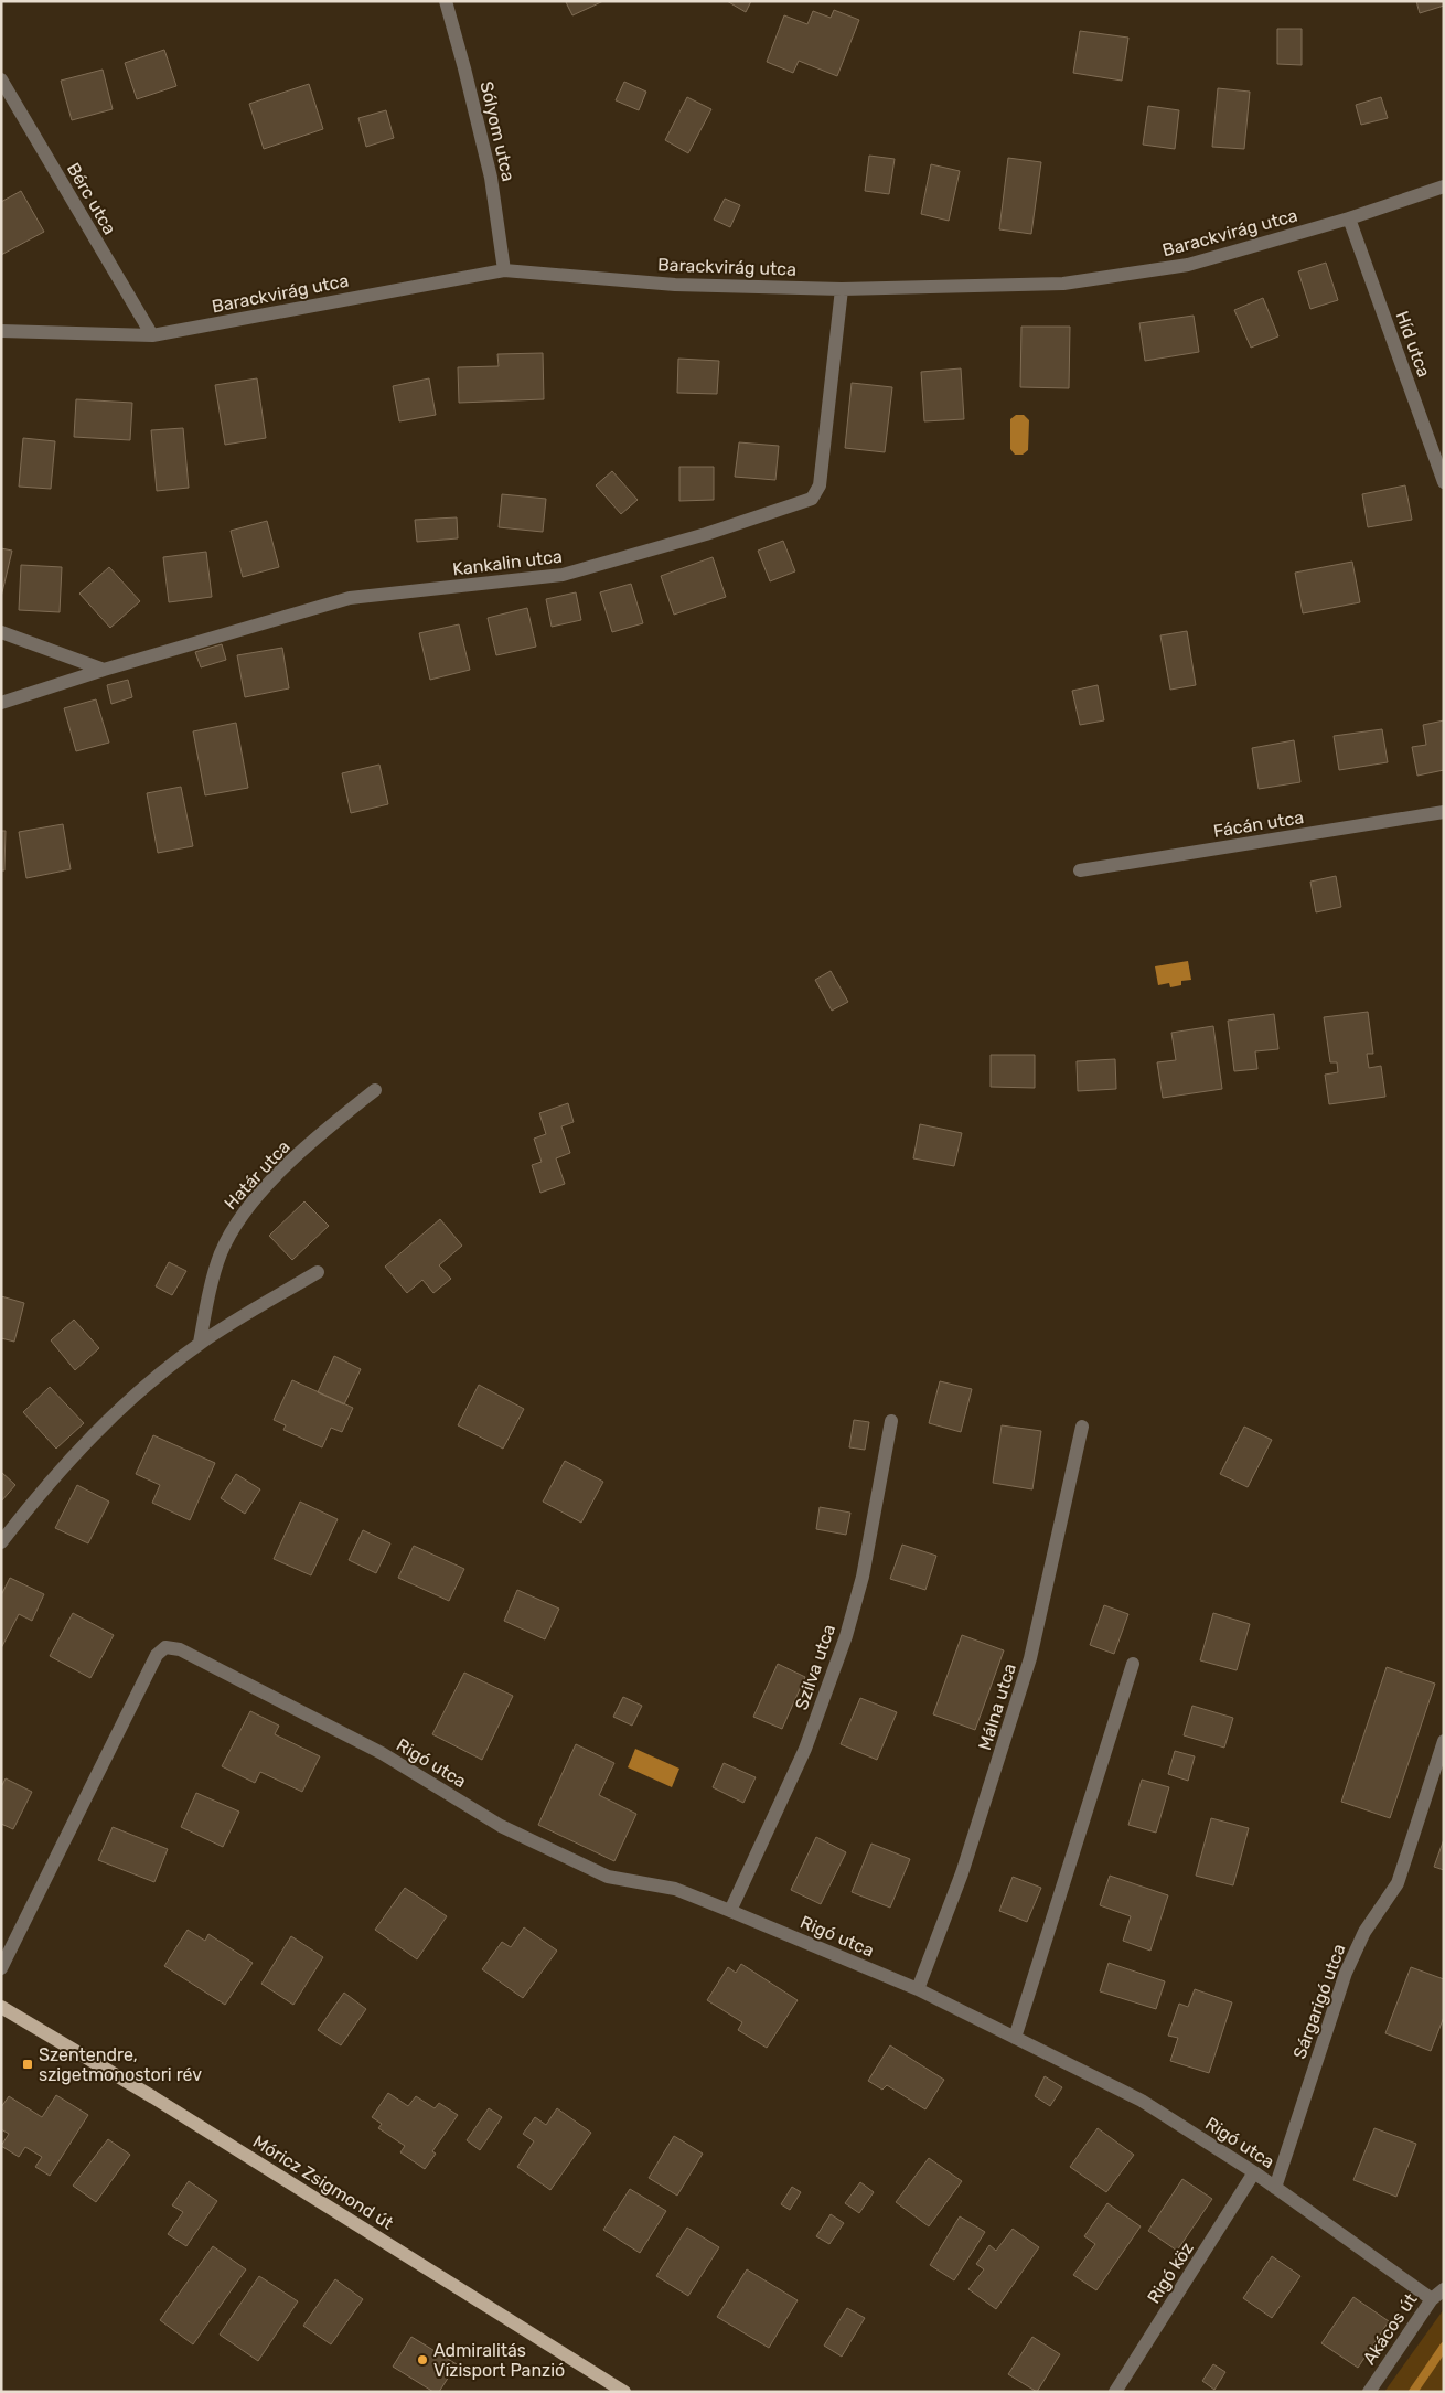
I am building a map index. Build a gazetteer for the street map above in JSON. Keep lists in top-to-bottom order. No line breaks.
{"streets":{"main road":["Móricz Zsigmond út"],"street":["Sólyom utca","Bérc utca","Barackvirág utca","Híd utca","Kankalin utca","Fácán utca","Határ utca","Szilva utca","Málna utca","Rigó utca","Sárgarigó utca","Rigó köz","Akácos út"]},"crossings":[["Sólyom utca","Barackvirág utca"],["Bérc utca","Barackvirág utca"],["Barackvirág utca","Híd utca"],["Barackvirág utca","Kankalin utca"],["Szilva utca","Rigó utca"],["Málna utca","Rigó utca"],["Rigó utca","Sárgarigó utca"],["Rigó utca","Rigó köz"],["Rigó utca","Akácos út"]],"places":{"transit":["Szentendre, szigetmonostori rév"],"other":["Admiralitás Vízisport Panzió"]}}
